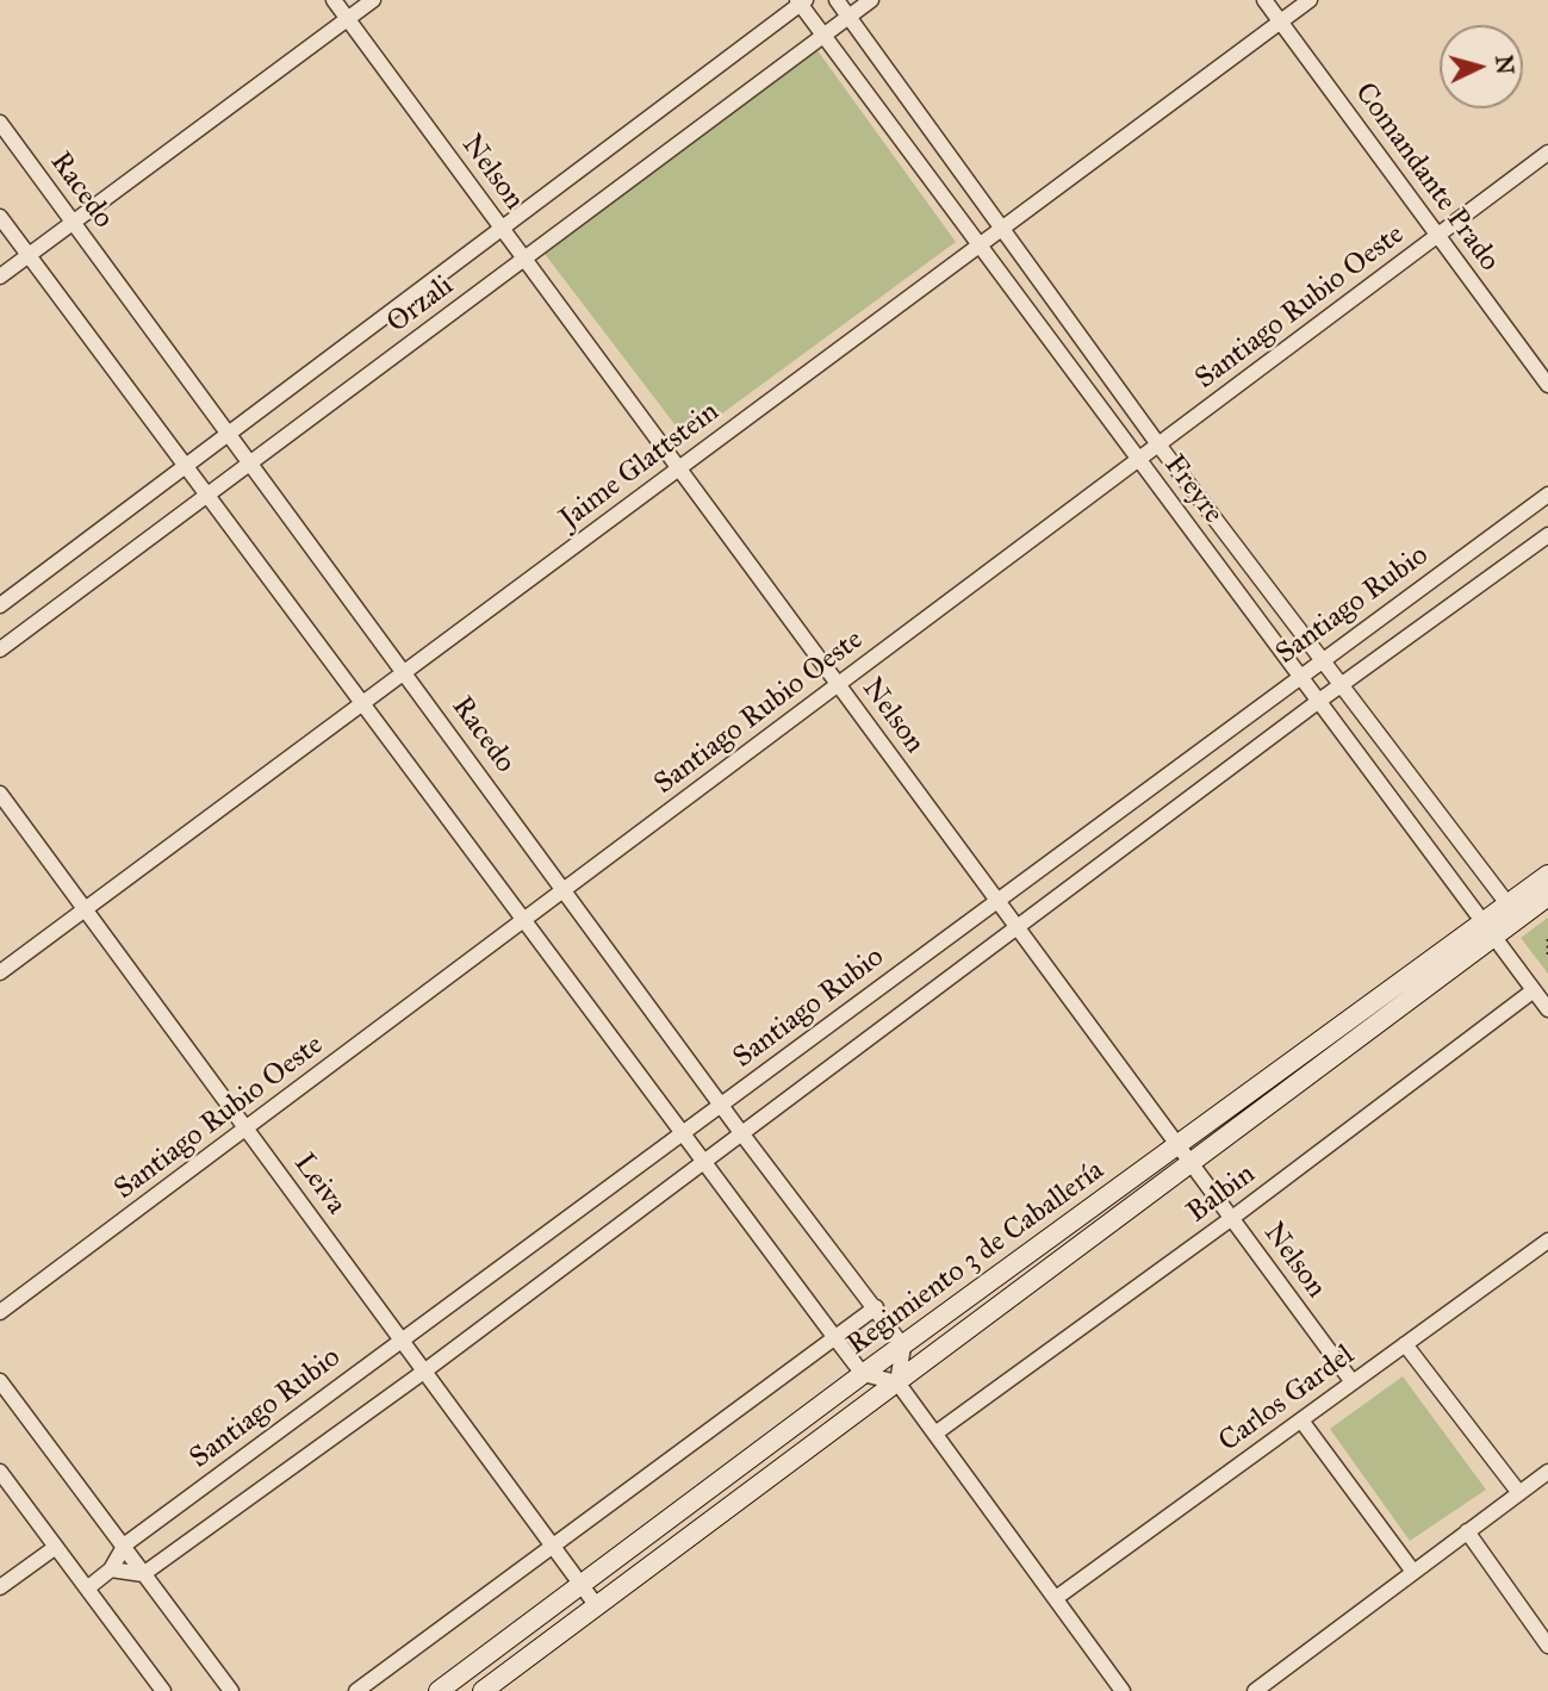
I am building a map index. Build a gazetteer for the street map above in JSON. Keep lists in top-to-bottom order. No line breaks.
{"streets":{"street":["Nelson","Comandante Prado","Racedo","Orzali","Santiago Rubio Oeste","Jaime Glattstein","Freyre","Santiago Rubio","Leiva","Balbin","Regimiento 3 de Caballería","Carlos Gardel"]},"crossings":[["Nelson","Orzali"],["Nelson","Santiago Rubio Oeste"],["Nelson","Jaime Glattstein"],["Nelson","Santiago Rubio"],["Nelson","Balbin"],["Nelson","Regimiento 3 de Caballería"],["Nelson","Carlos Gardel"],["Comandante Prado","Santiago Rubio Oeste"],["Comandante Prado","Jaime Glattstein"],["Racedo","Orzali"],["Racedo","Santiago Rubio Oeste"],["Racedo","Jaime Glattstein"],["Racedo","Santiago Rubio"],["Racedo","Regimiento 3 de Caballería"],["Orzali","Freyre"],["Santiago Rubio Oeste","Freyre"],["Santiago Rubio Oeste","Leiva"],["Jaime Glattstein","Freyre"],["Jaime Glattstein","Leiva"],["Freyre","Santiago Rubio"],["Freyre","Balbin"],["Freyre","Regimiento 3 de Caballería"],["Santiago Rubio","Leiva"],["Leiva","Regimiento 3 de Caballería"]],"north":"right"}
